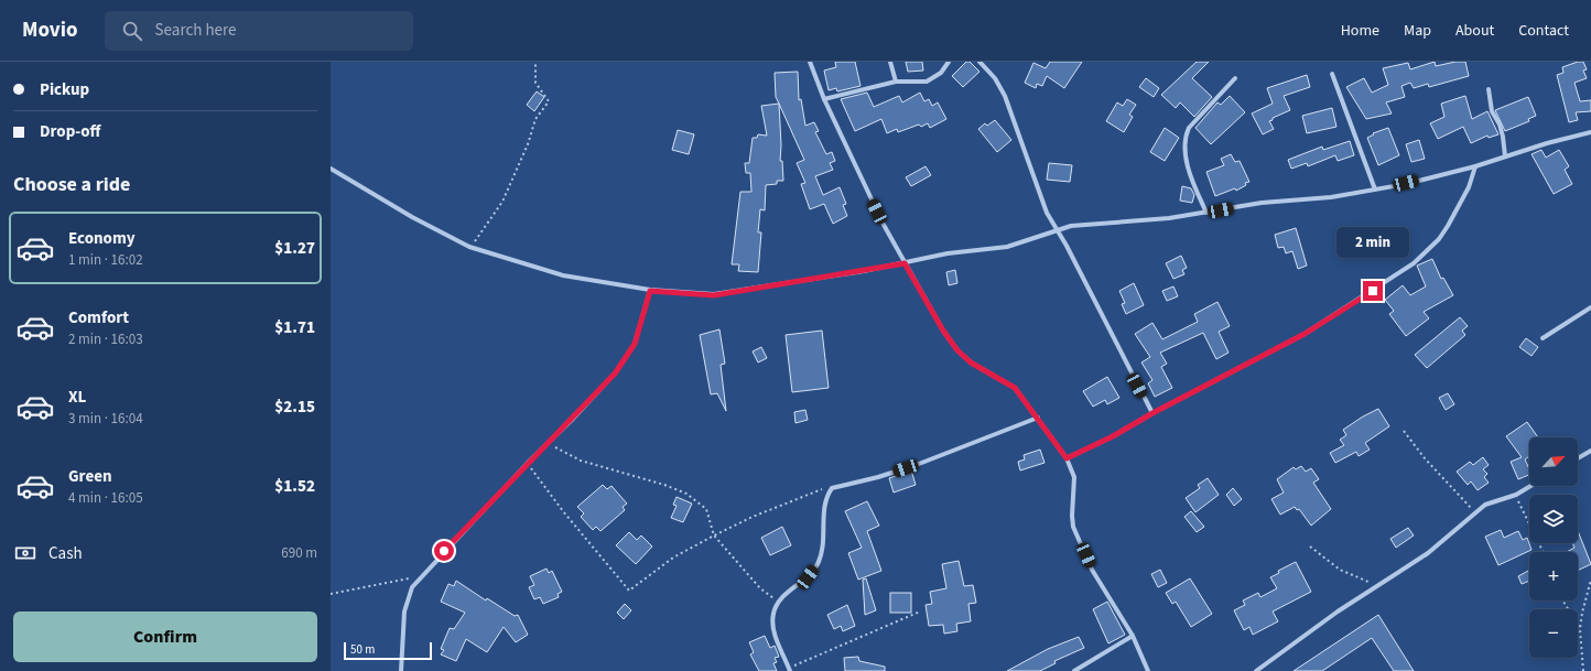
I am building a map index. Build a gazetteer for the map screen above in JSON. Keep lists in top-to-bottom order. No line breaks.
{"scale_bar":"50 m","north":"top right","page":{"header":"Movio","search":"Search here","nav":["Home","Map","About","Contact"],"banner":["Pickup","Drop-off"],"heading":"Choose a ride","list":[{"name":"Economy","note":"1 min · 16:02","value":"$1.27"},{"name":"Comfort","note":"2 min · 16:03","value":"$1.71"},{"name":"XL","note":"3 min · 16:04","value":"$2.15"},{"name":"Green","note":"4 min · 16:05","value":"$1.52"}],"bubble":"2 min","map_buttons":["+","−"],"pay":["Cash","690 m"],"buttons":"Confirm","scale":"50 m"}}
